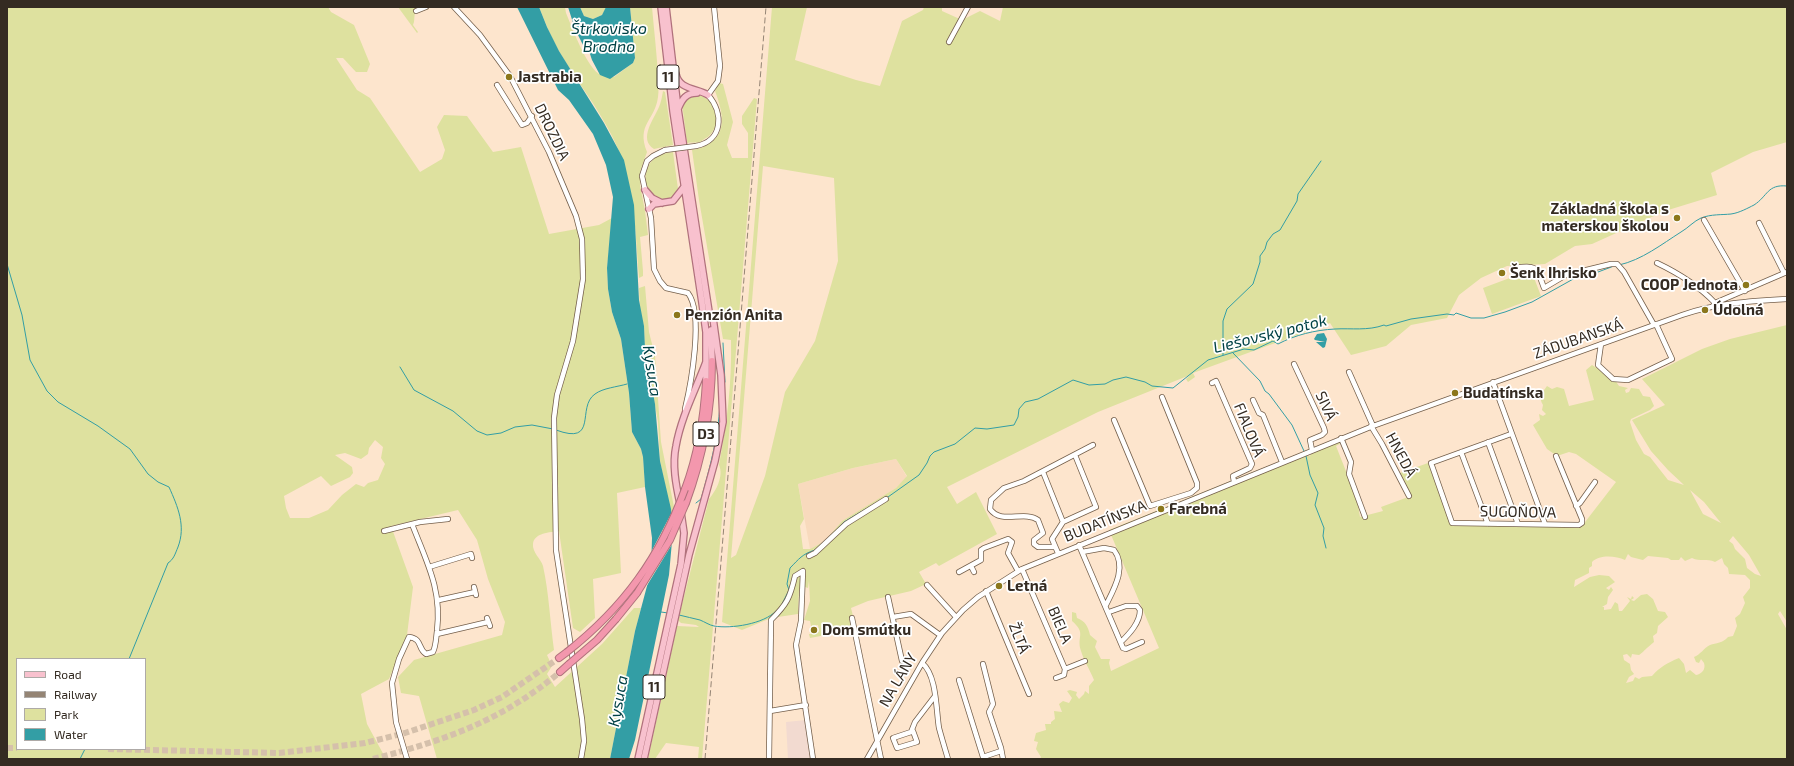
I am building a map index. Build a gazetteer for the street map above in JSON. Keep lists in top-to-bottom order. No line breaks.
{"streets":{"highway":["D3"],"main road":["11"],"street":["DROZDIA","ZÁDUBANSKÁ","SIVÁ","FIALOVÁ","HNEDÁ","SUGOŇOVA","BUDATÍNSKA","BIELA","ŽLTÁ","NA LÁNY"]},"crossings":[["11","D3"],["ZÁDUBANSKÁ","HNEDÁ"],["ZÁDUBANSKÁ","BUDATÍNSKA"],["SIVÁ","BUDATÍNSKA"],["FIALOVÁ","BUDATÍNSKA"],["HNEDÁ","BUDATÍNSKA"],["BUDATÍNSKA","BIELA"],["BUDATÍNSKA","NA LÁNY"],["BIELA","NA LÁNY"],["ŽLTÁ","NA LÁNY"]],"water":["Štrkovisko Brodno","Liešovský potok","Kysuca"],"places":["Jastrabia","Základná škola s materskou školou","Šenk Ihrisko","COOP Jednota","Údolná","Penzión Anita","Budatínska","Farebná","Letná","Dom smútku"],"legend":["Road","Railway","Park","Water"]}
